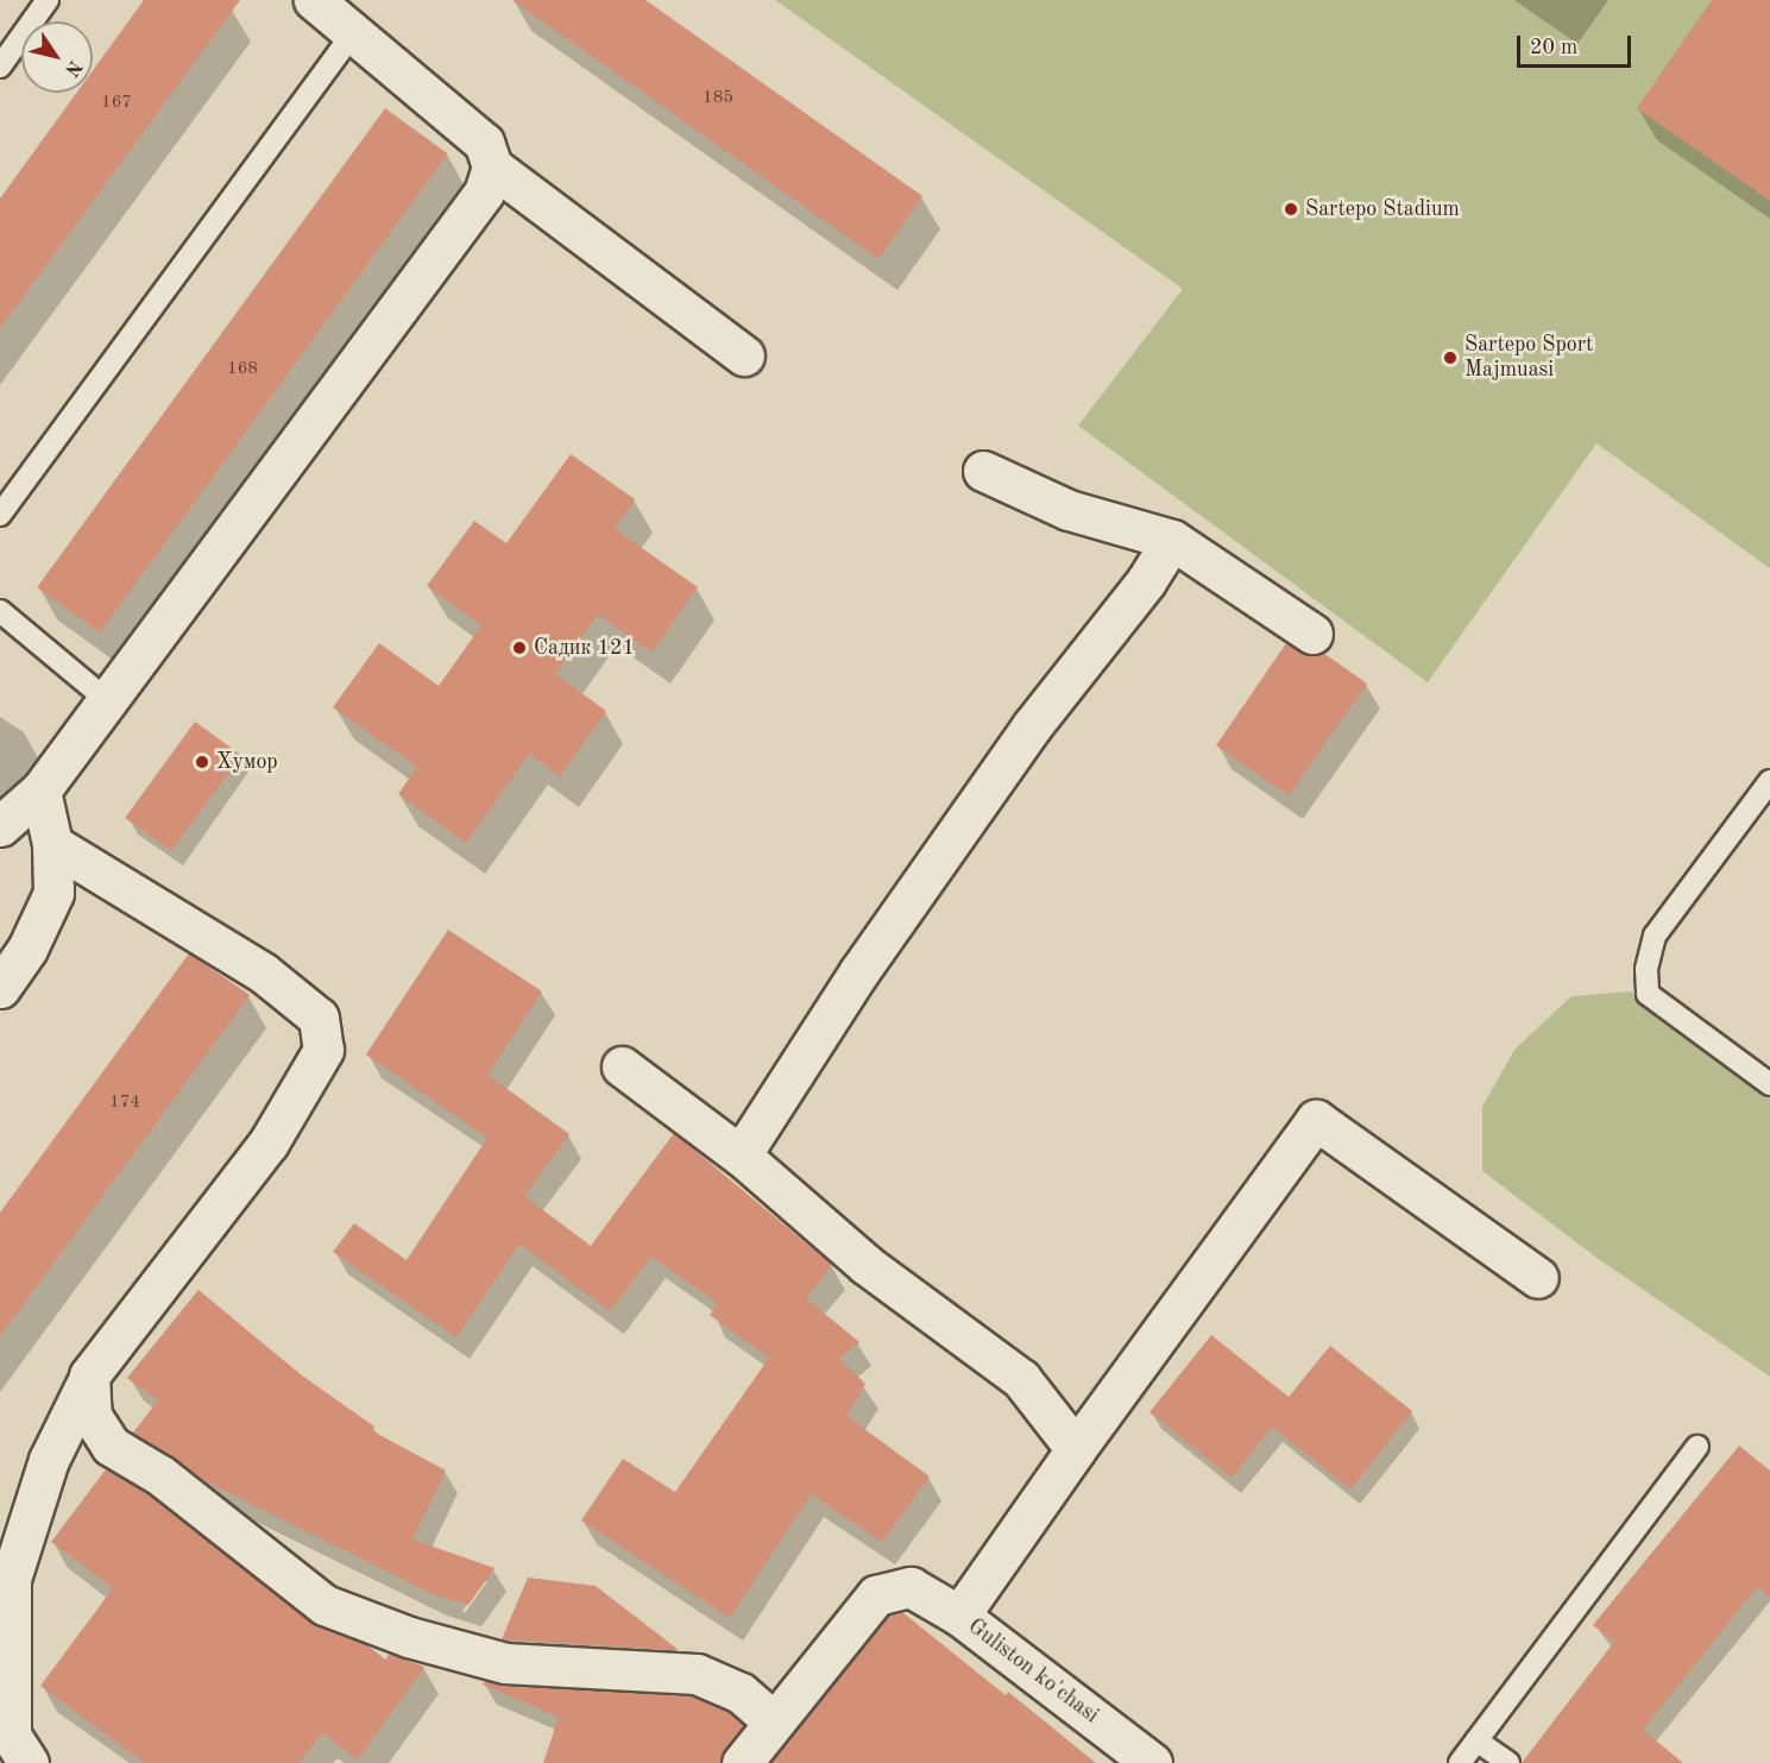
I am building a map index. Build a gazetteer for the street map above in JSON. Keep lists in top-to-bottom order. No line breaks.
{"streets":{"street":["Guliston ko'chasi"]},"places":["Sartepo Stadium","Sartepo Sport Majmuasi","Садик 121","Хумор"],"house_numbers":["185","167","168","174"],"scale_bar":"20 m","north":"bottom right"}
